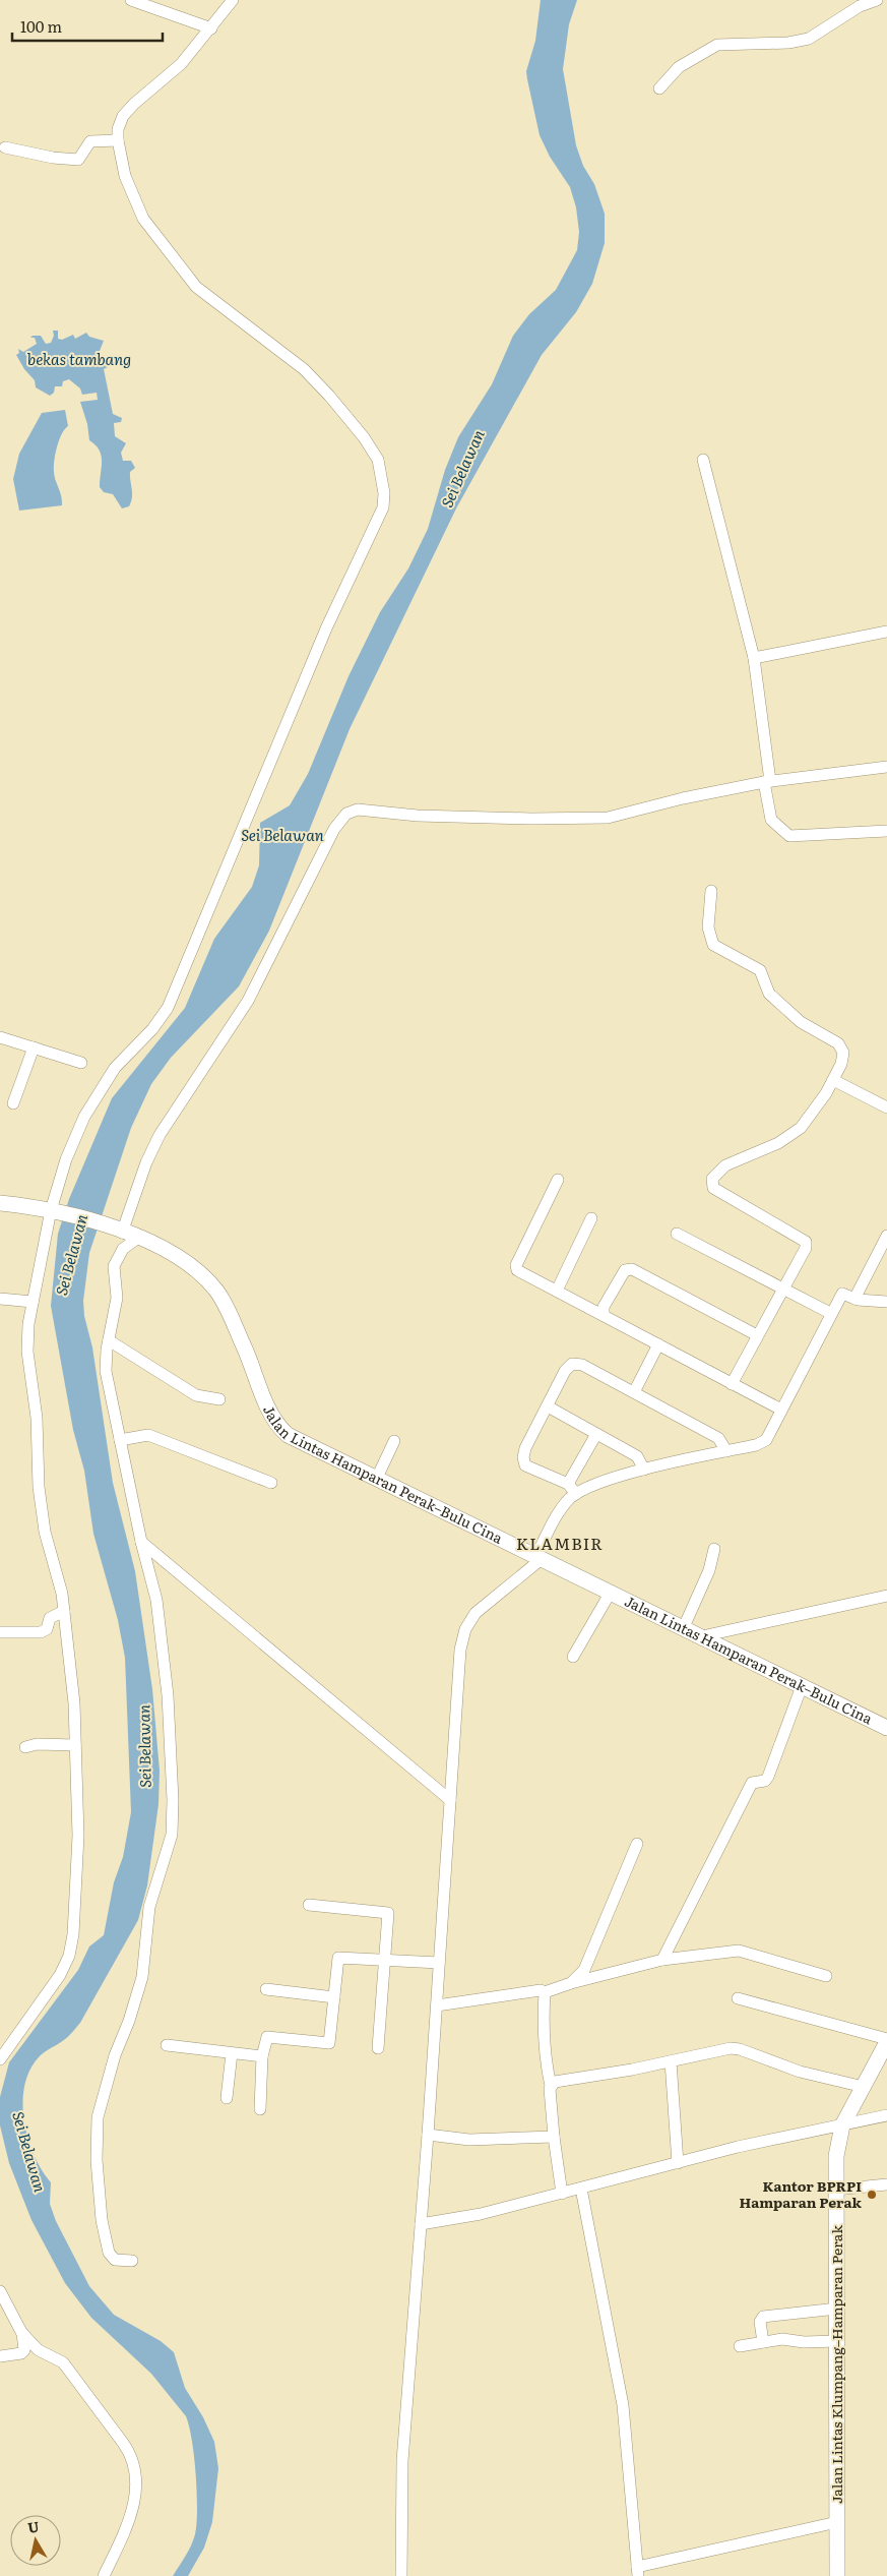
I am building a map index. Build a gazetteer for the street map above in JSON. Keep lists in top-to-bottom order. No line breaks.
{"streets":{"main road":["Jalan Lintas Hamparan Perak–Bulu Cina","Jalan Lintas Klumpang–Hamparan Perak"]},"districts":["KLAMBIR"],"water":["bekas tambang","Sei Belawan"],"places":["Kantor BPRPI Hamparan Perak"],"scale_bar":"100 m","north":"top"}
